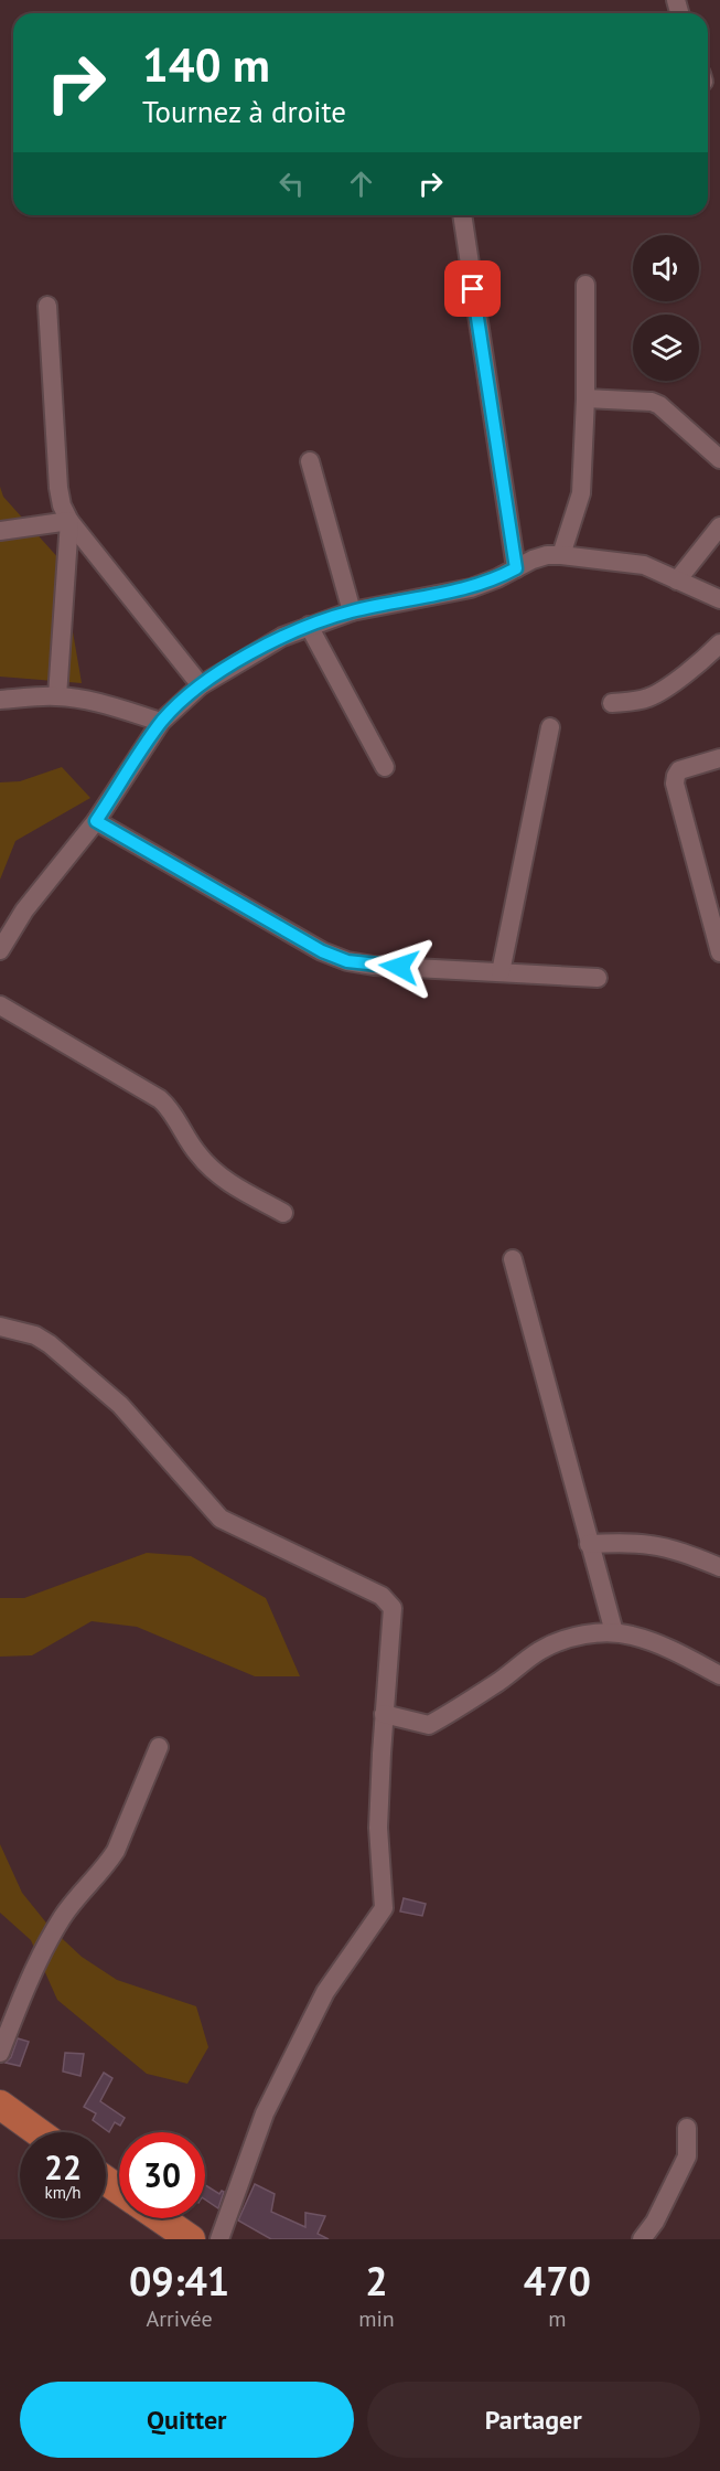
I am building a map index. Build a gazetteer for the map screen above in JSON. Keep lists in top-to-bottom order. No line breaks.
{"page":{"turn":["140 m","Tournez à droite"],"speed":"22 km/h","limit":"30","eta":["09:41","Arrivée","2","min","470","m"],"buttons":["Quitter","Partager"]}}
